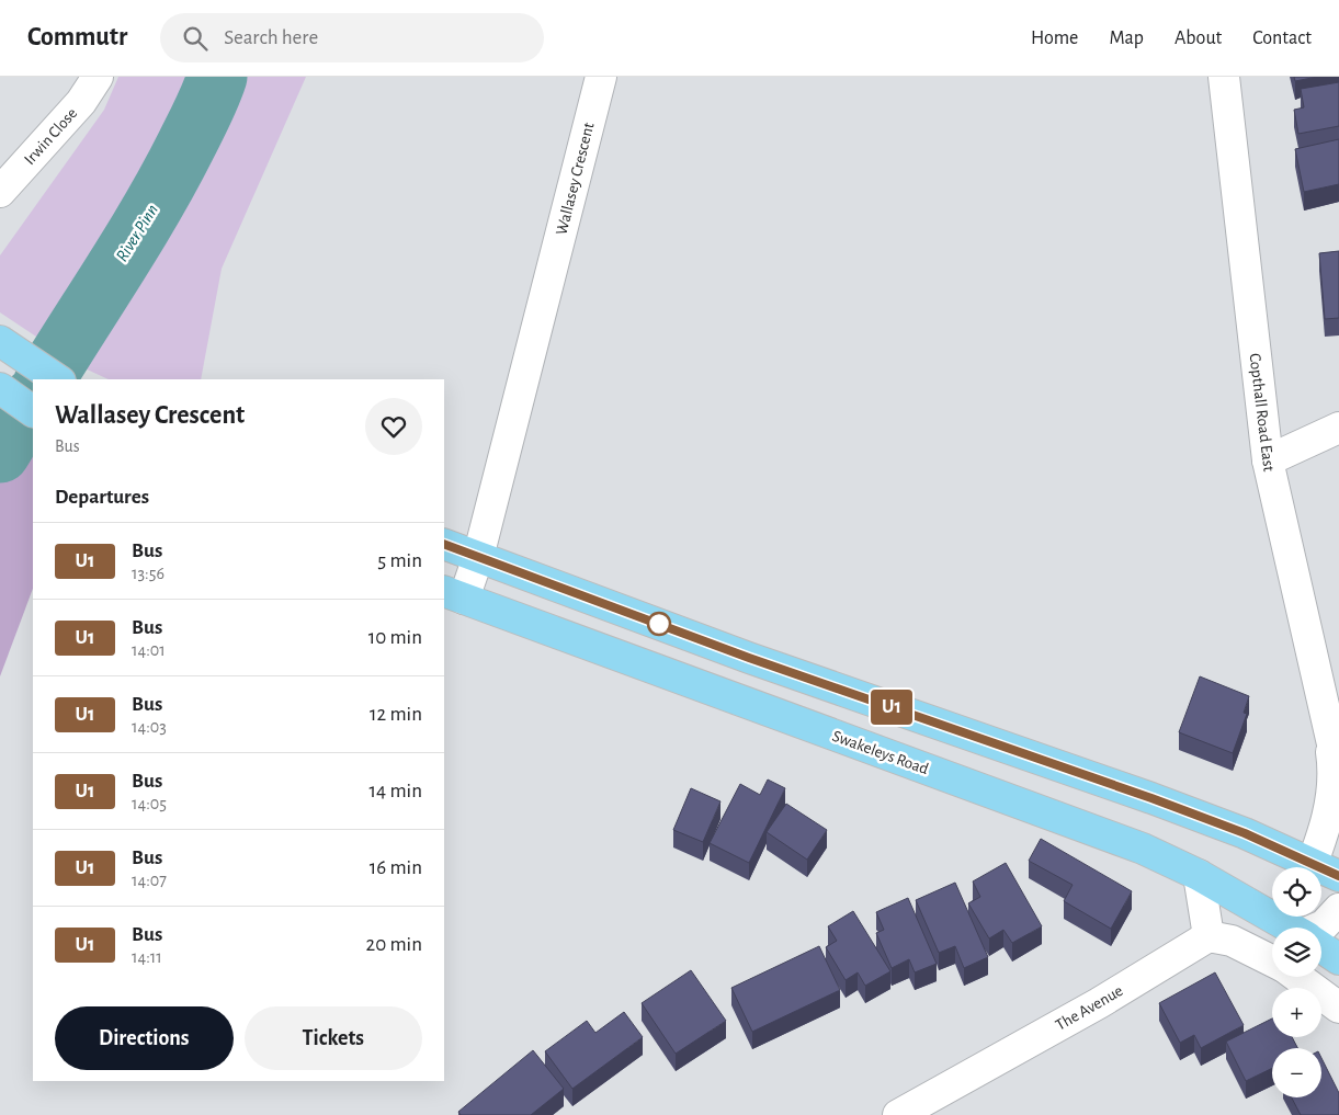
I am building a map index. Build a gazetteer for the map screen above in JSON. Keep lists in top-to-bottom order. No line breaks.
{"streets":{"main road":["Swakeleys Road"],"street":["Irwin Close","Wallasey Crescent","Copthall Road East","The Avenue"]},"crossings":[["Wallasey Crescent","Swakeleys Road"]],"water":["River Pinn"],"lines":["bus line U1"],"page":{"header":"Commutr","search":"Search here","nav":["Home","Map","About","Contact"],"on_map":"U1","heading":[["Wallasey Crescent","Bus"],"Departures"],"list":[{"mark":"U1","name":"Bus","note":"13:56","value":"5 min"},{"mark":"U1","name":"Bus","note":"14:01","value":"10 min"},{"mark":"U1","name":"Bus","note":"14:03","value":"12 min"},{"mark":"U1","name":"Bus","note":"14:05","value":"14 min"},{"mark":"U1","name":"Bus","note":"14:07","value":"16 min"},{"mark":"U1","name":"Bus","note":"14:11","value":"20 min"}],"map_buttons":["+","−"],"buttons":["Directions","Tickets"]}}
